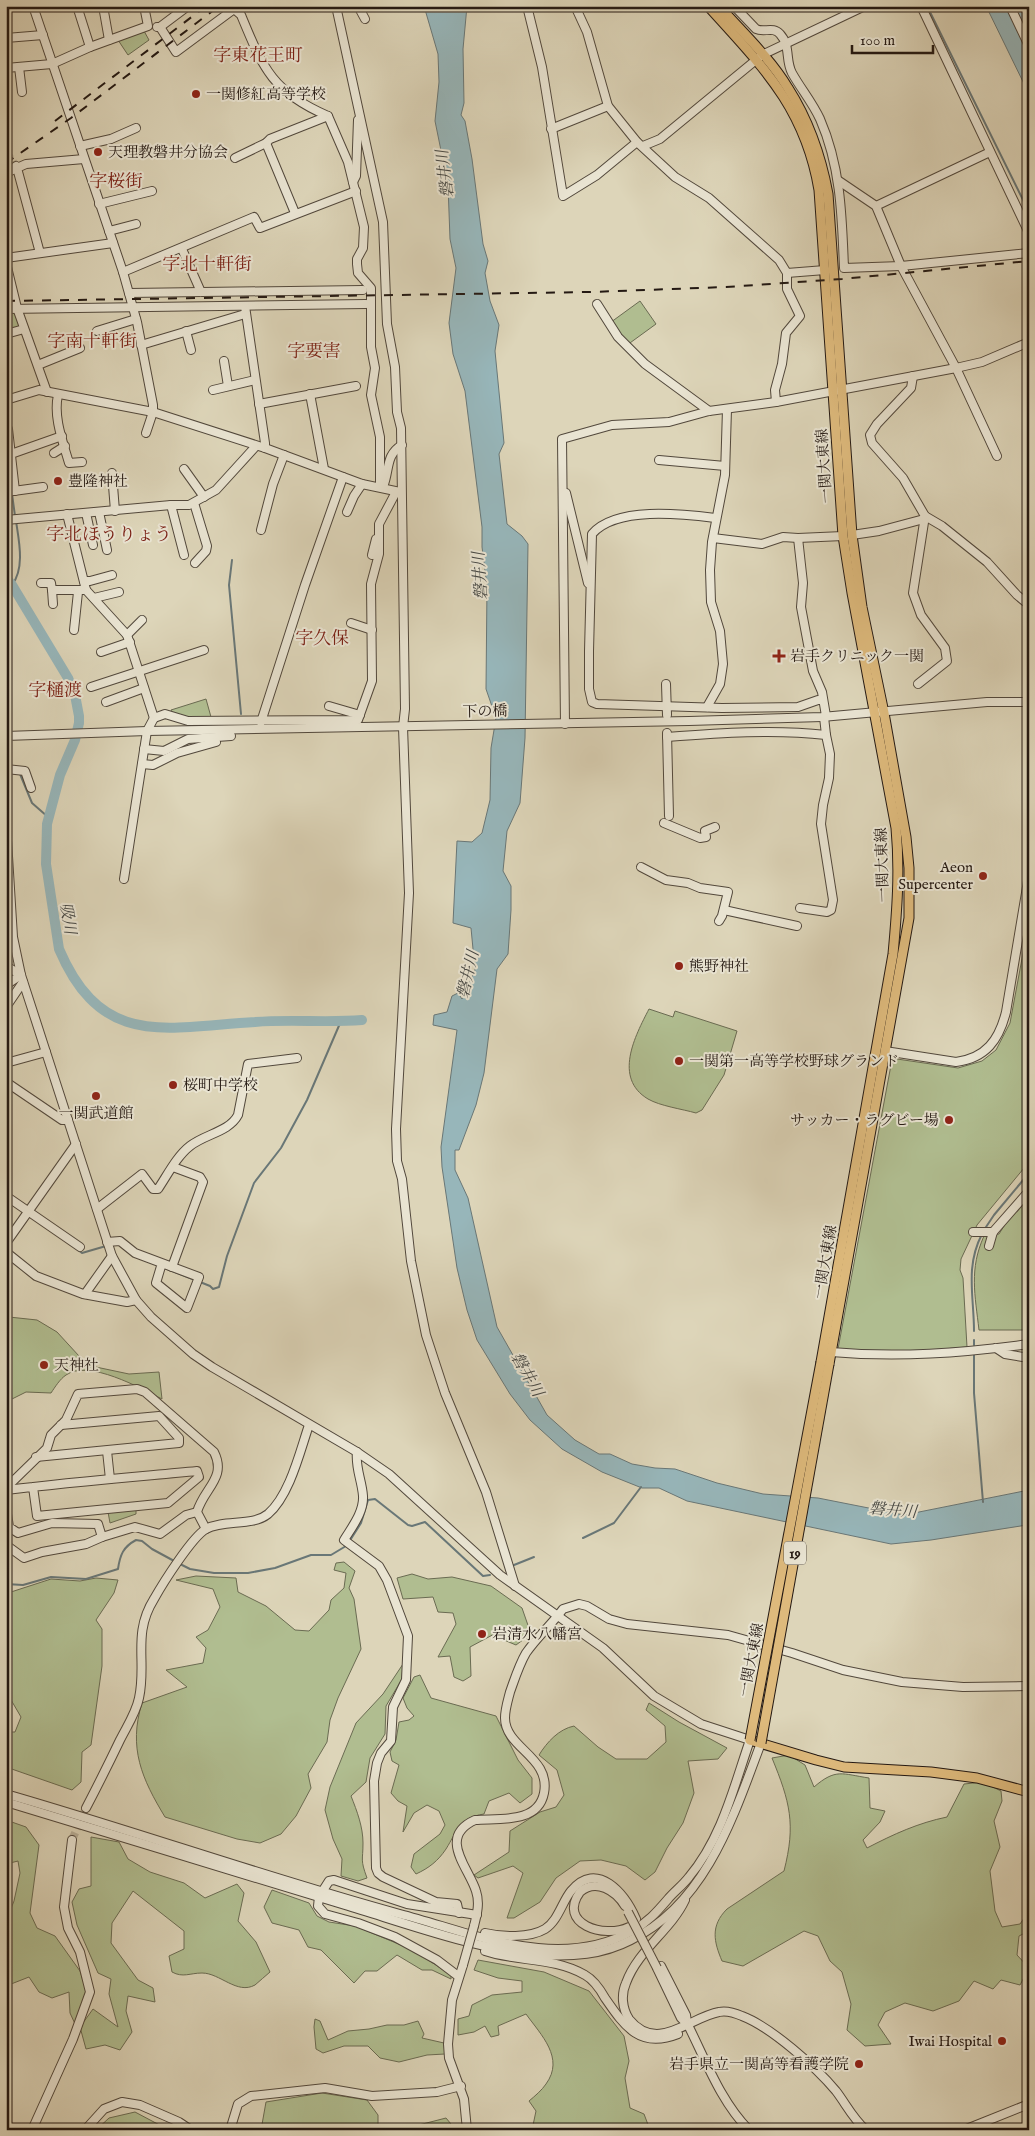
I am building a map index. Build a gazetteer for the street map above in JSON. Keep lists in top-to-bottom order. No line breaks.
{"streets":{"main road":["一関大東線","19"],"street":["下の橋"]},"crossings":[["一関大東線","下の橋"]],"districts":["字東花王町","字桜街","字北十軒街","字南十軒街","字要害","字北ほうりょう","字久保","字樋渡"],"water":["磐井川","吸川"],"places":{"other":["一関修紅高等学校","天理教磐井分協会","豊隆神社","Aeon Supercenter","熊野神社","一関第一高等学校野球グランド","桜町中学校","一関武道館","サッカー・ラグビー場","天神社","岩清水八幡宮","Iwai Hospital","岩手県立一関高等看護学院"],"health":["岩手クリニック一関"]},"scale_bar":"100 m"}
